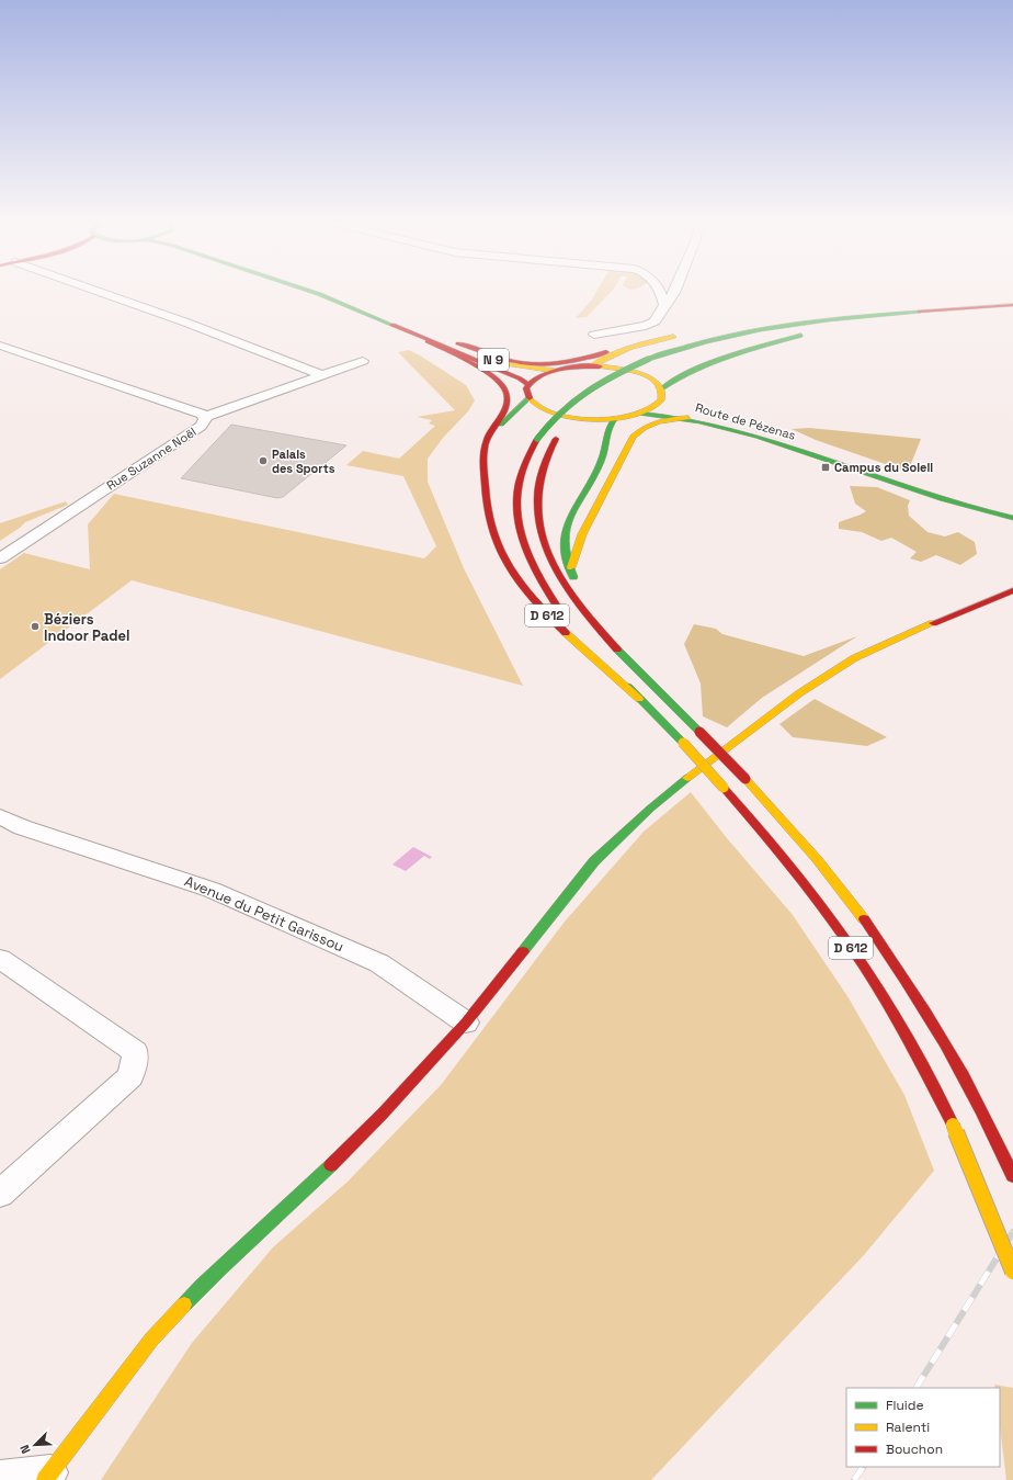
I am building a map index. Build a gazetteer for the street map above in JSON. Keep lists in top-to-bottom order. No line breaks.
{"streets":{"main road":["N 9","Route de Pézenas","D 612"],"street":["Rue Suzanne Noël","Avenue du Petit Garissou"]},"crossings":[["N 9","D 612"]],"places":{"other":["Palais des Sports","Béziers Indoor Padel"],"transit":["Campus du Soleil"]},"legend":["Fluide","Ralenti","Bouchon"],"north":"bottom left"}
